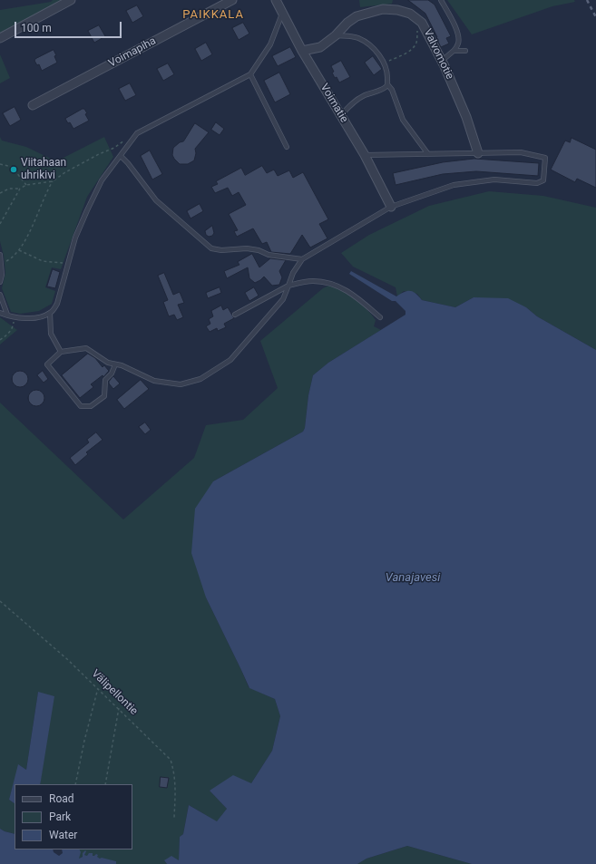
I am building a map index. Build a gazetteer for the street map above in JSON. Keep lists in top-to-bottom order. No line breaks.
{"streets":{"street":["Voimapiha","Valvomotie","Voimatie"],"path":["Välipellontie"]},"crossings":[["Valvomotie","Voimatie"]],"districts":["PAIKKALA"],"water":["Vanajavesi"],"places":["Viitahaan uhrikivi"],"legend":["Road","Park","Water"],"scale_bar":"100 m"}
